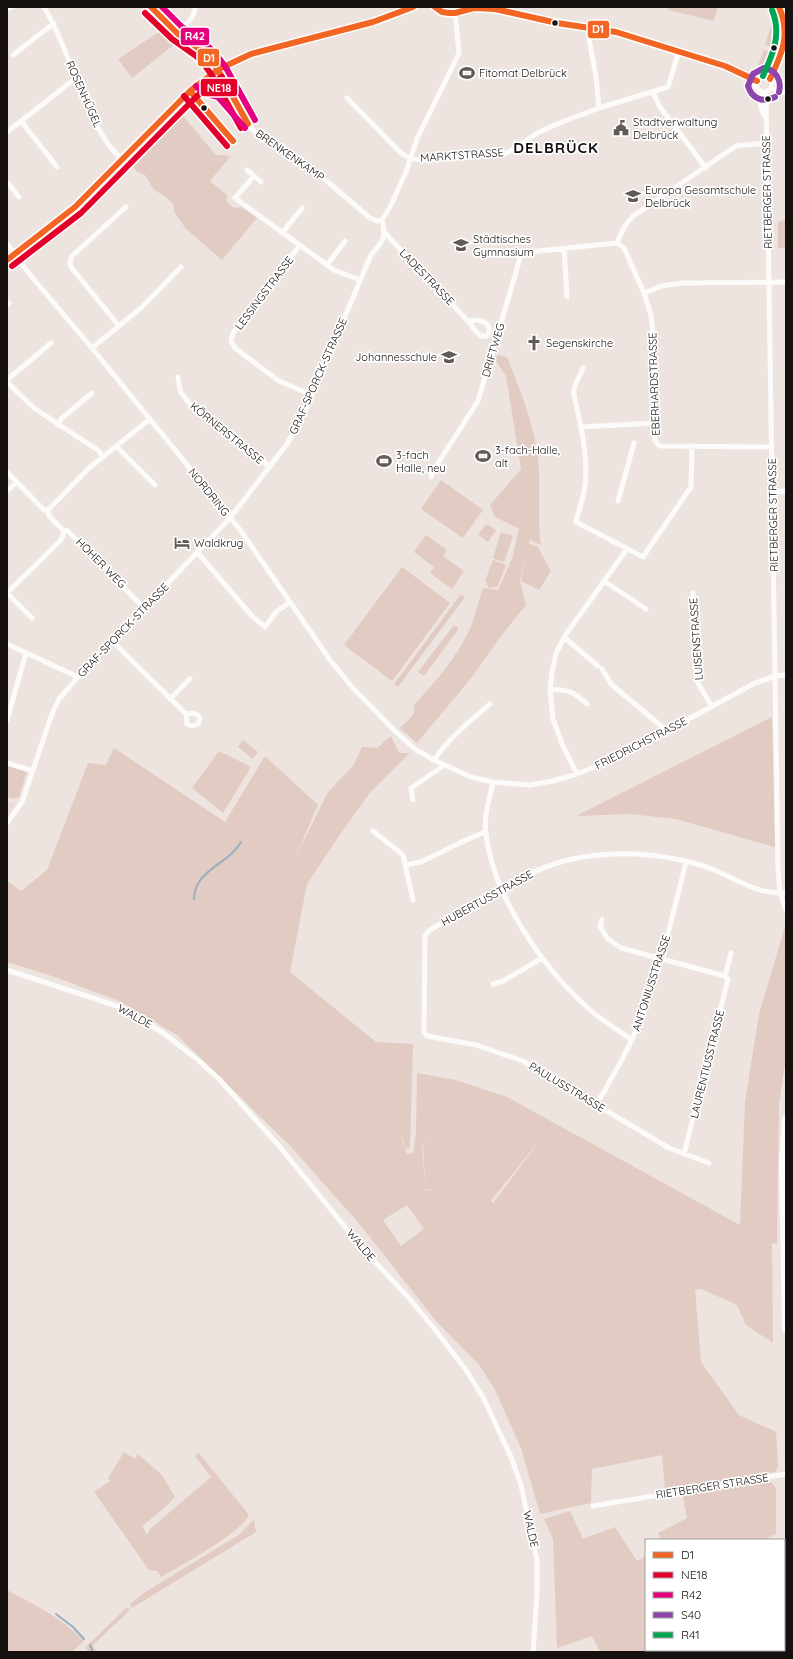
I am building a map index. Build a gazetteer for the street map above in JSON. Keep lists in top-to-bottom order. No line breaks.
{"streets":{"street":["ROSENHÜGEL","BRENKENKAMP","MARKTSTRASSE","RIETBERGER STRASSE","LADESTRASSE","LESSINGSTRASSE","DRIFTWEG","GRAF-SPORCK-STRASSE","EBERHARDSTRASSE","KÖRNERSTRASSE","NORDRING","HOHER WEG","LUISENSTRASSE","FRIEDRICHSTRASSE","HUBERTUSSTRASSE","ANTONIUSSTRASSE","WALDE","LAURENTIUSSTRASSE","PAULUSSTRASSE"]},"crossings":[["RIETBERGER STRASSE","EBERHARDSTRASSE"],["RIETBERGER STRASSE","FRIEDRICHSTRASSE"],["RIETBERGER STRASSE","HUBERTUSSTRASSE"],["LADESTRASSE","DRIFTWEG"],["LADESTRASSE","GRAF-SPORCK-STRASSE"],["LESSINGSTRASSE","GRAF-SPORCK-STRASSE"],["DRIFTWEG","EBERHARDSTRASSE"],["GRAF-SPORCK-STRASSE","KÖRNERSTRASSE"],["GRAF-SPORCK-STRASSE","NORDRING"],["GRAF-SPORCK-STRASSE","HOHER WEG"],["LUISENSTRASSE","FRIEDRICHSTRASSE"],["HUBERTUSSTRASSE","ANTONIUSSTRASSE"],["HUBERTUSSTRASSE","PAULUSSTRASSE"],["LAURENTIUSSTRASSE","PAULUSSTRASSE"]],"districts":["DELBRÜCK"],"places":{"sports":["Fitomat Delbrück","3-fach-Halle, alt","3-fach Halle, neu"],"public building":["Stadtverwaltung Delbrück"],"school or university":["Europa Gesamtschule Delbrück","Städtisches Gymnasium","Johannesschule"],"church":["Segenskirche"],"hotel":["Waldkrug"]},"lines":["transit line D1","transit line R42","transit line R41","transit line NE18","transit line S40"],"legend":["D1","NE18","R42","S40","R41"]}
